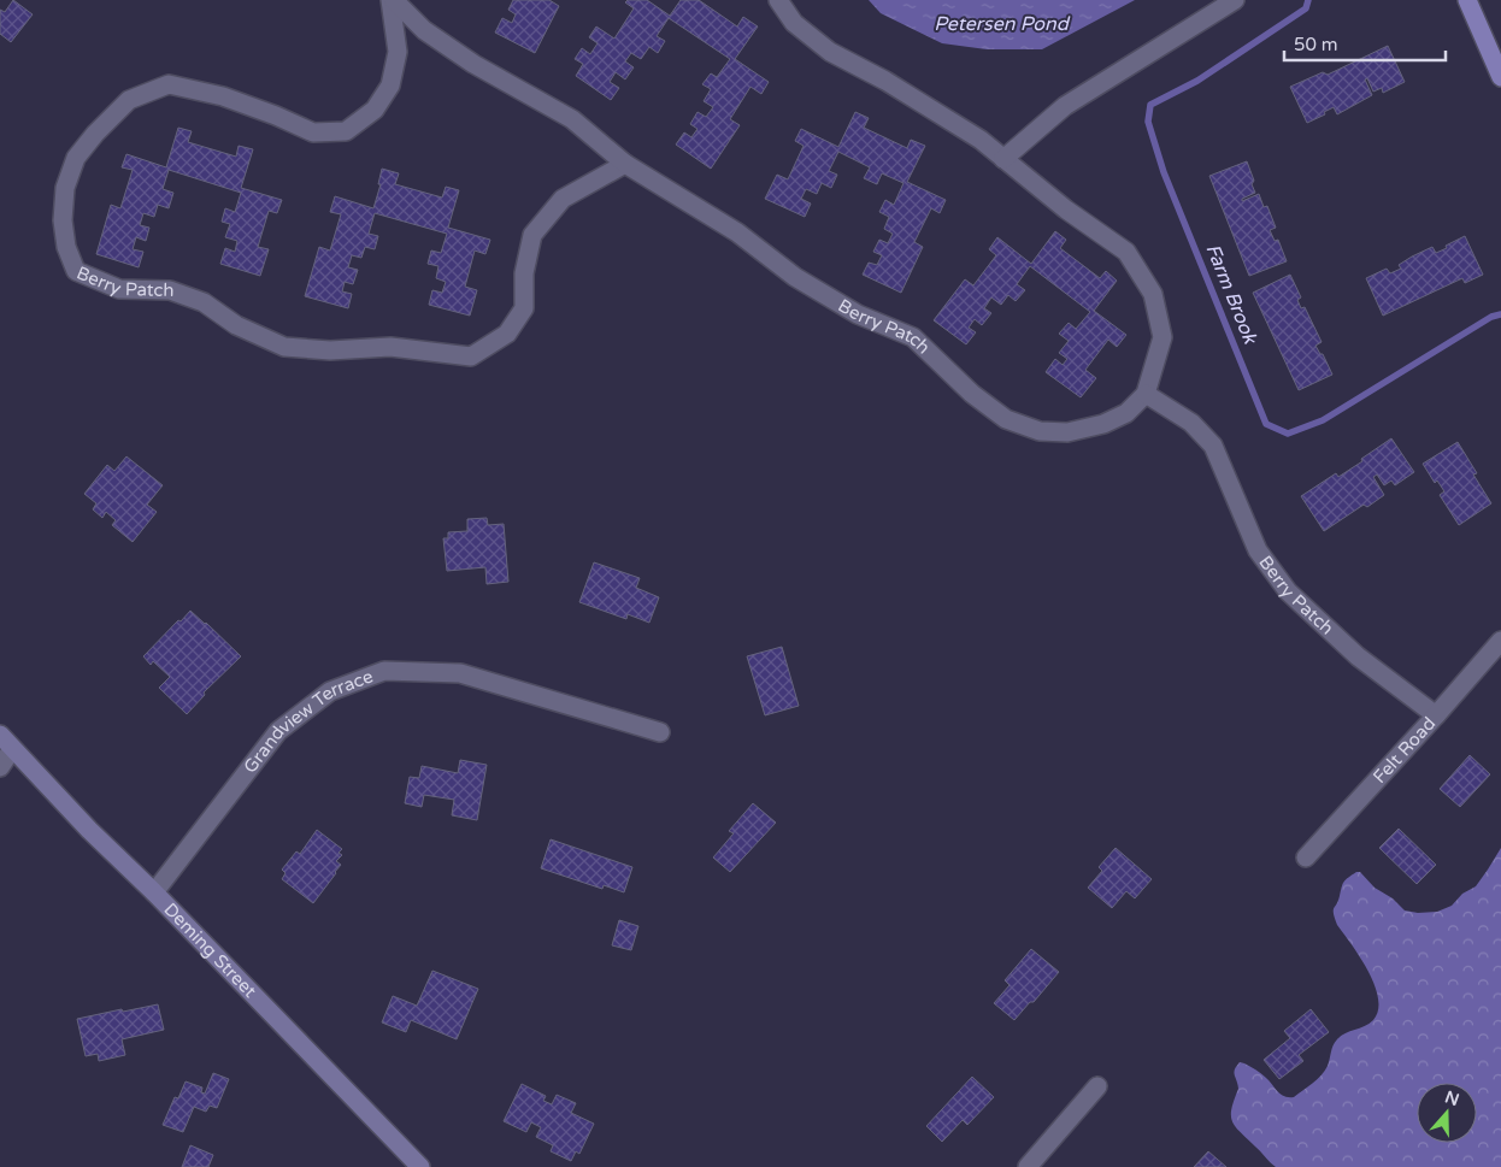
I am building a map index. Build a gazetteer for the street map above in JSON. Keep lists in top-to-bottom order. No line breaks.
{"streets":{"street":["Berry Patch","Grandview Terrace","Felt Road","Deming Street"]},"crossings":[["Berry Patch","Felt Road"],["Grandview Terrace","Deming Street"]],"water":["Petersen Pond","Farm Brook"],"scale_bar":"50 m","north":"top"}
